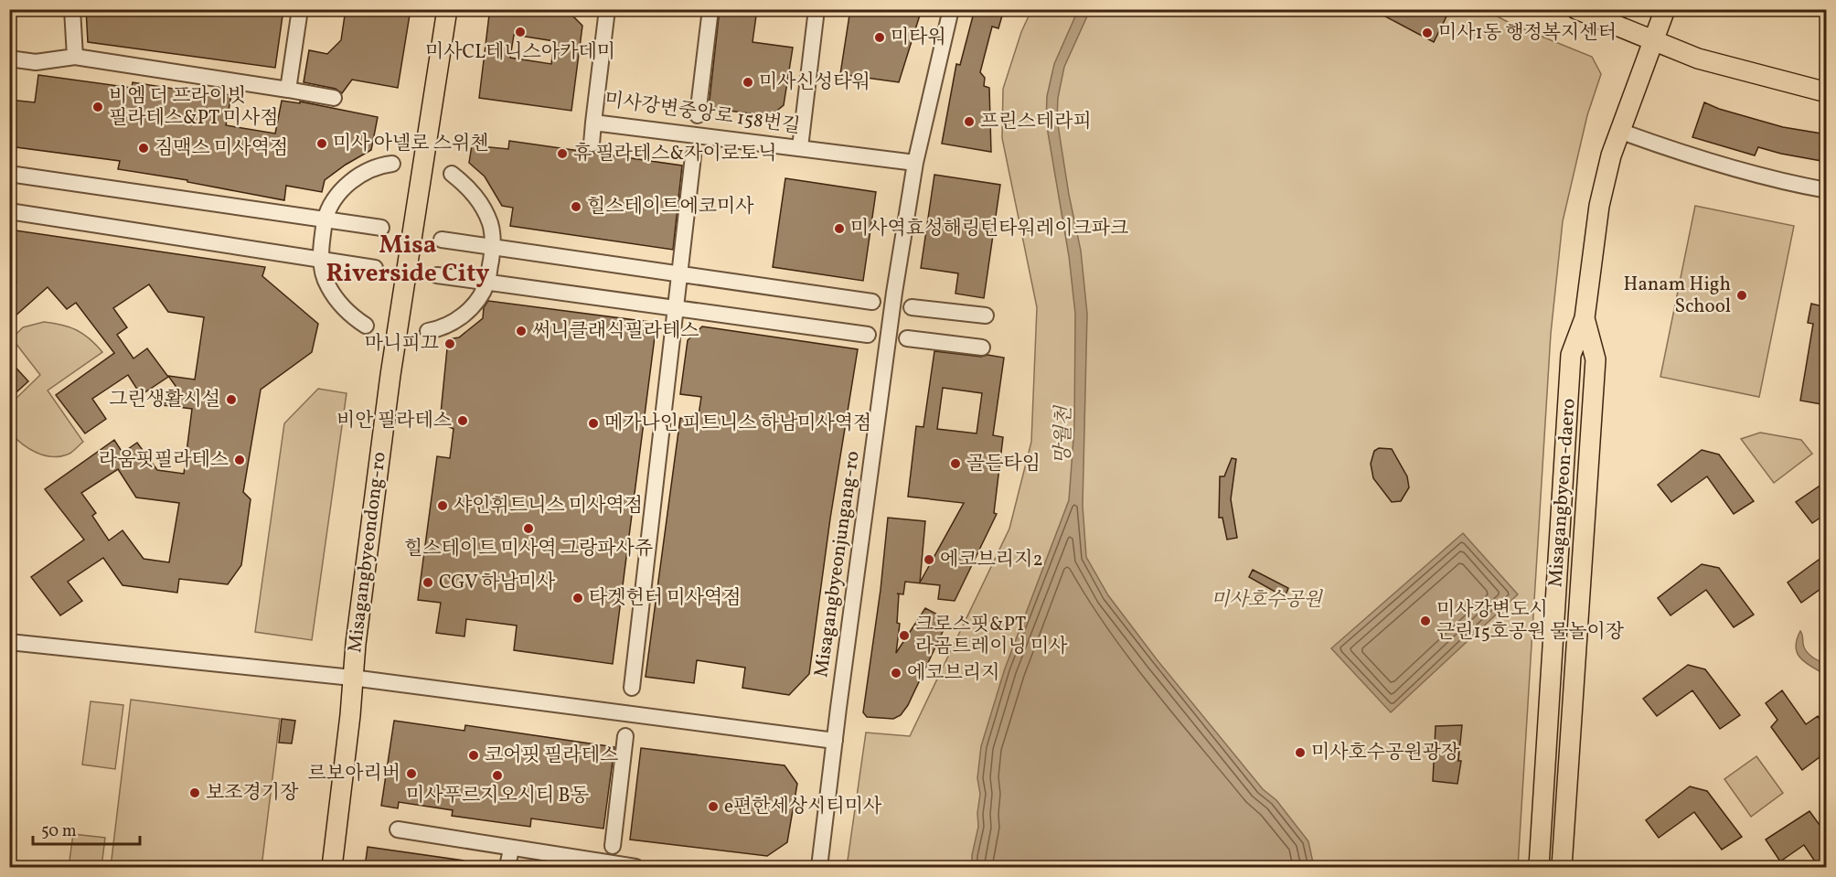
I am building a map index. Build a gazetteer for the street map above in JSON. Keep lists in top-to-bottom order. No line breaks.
{"streets":{"main road":["Misagangbyeon-daero","Misagangbyeondong-ro"],"street":["미사강변중앙로 158번길","Misagangbyeonjungang-ro"]},"crossings":[["미사강변중앙로 158번길","Misagangbyeonjungang-ro"]],"districts":["Misa Riverside City"],"water":["망월천"],"parks":["미사호수공원"],"places":["미사CL테니스아카데미","미사1동 행정복지센터","미타워","미사신성타워","비엠 더 프라이빗 필라테스&PT 미사점","프린스테라피","미사 아넬로 스위첸","짐맥스 미사역점","휴 필라테스&자이로토닉","힐스테이트에코미사","미사역효성해링턴타워레이크파크","Hanam High School","써니클래식필라테스","마니피끄","그린생활시설","비안 필라테스","메가나인 피트니스 하남미사역점","라움핏필라테스","골든타임","샤인휘트니스 미사역점","힐스테이트 미사역 그랑파사쥬","에코브리지2","CGV 하남미사","타겟헌터 미사역점","미사강변도시 근린15호공원 물놀이장","크로스핏&PT 라곰트레이닝 미사","에코브리지","미사호수공원광장","코어핏 필라테스","르보아리버","미사푸르지오시티 B동","보조경기장","e편한세상시티미사"],"scale_bar":"50 m"}
